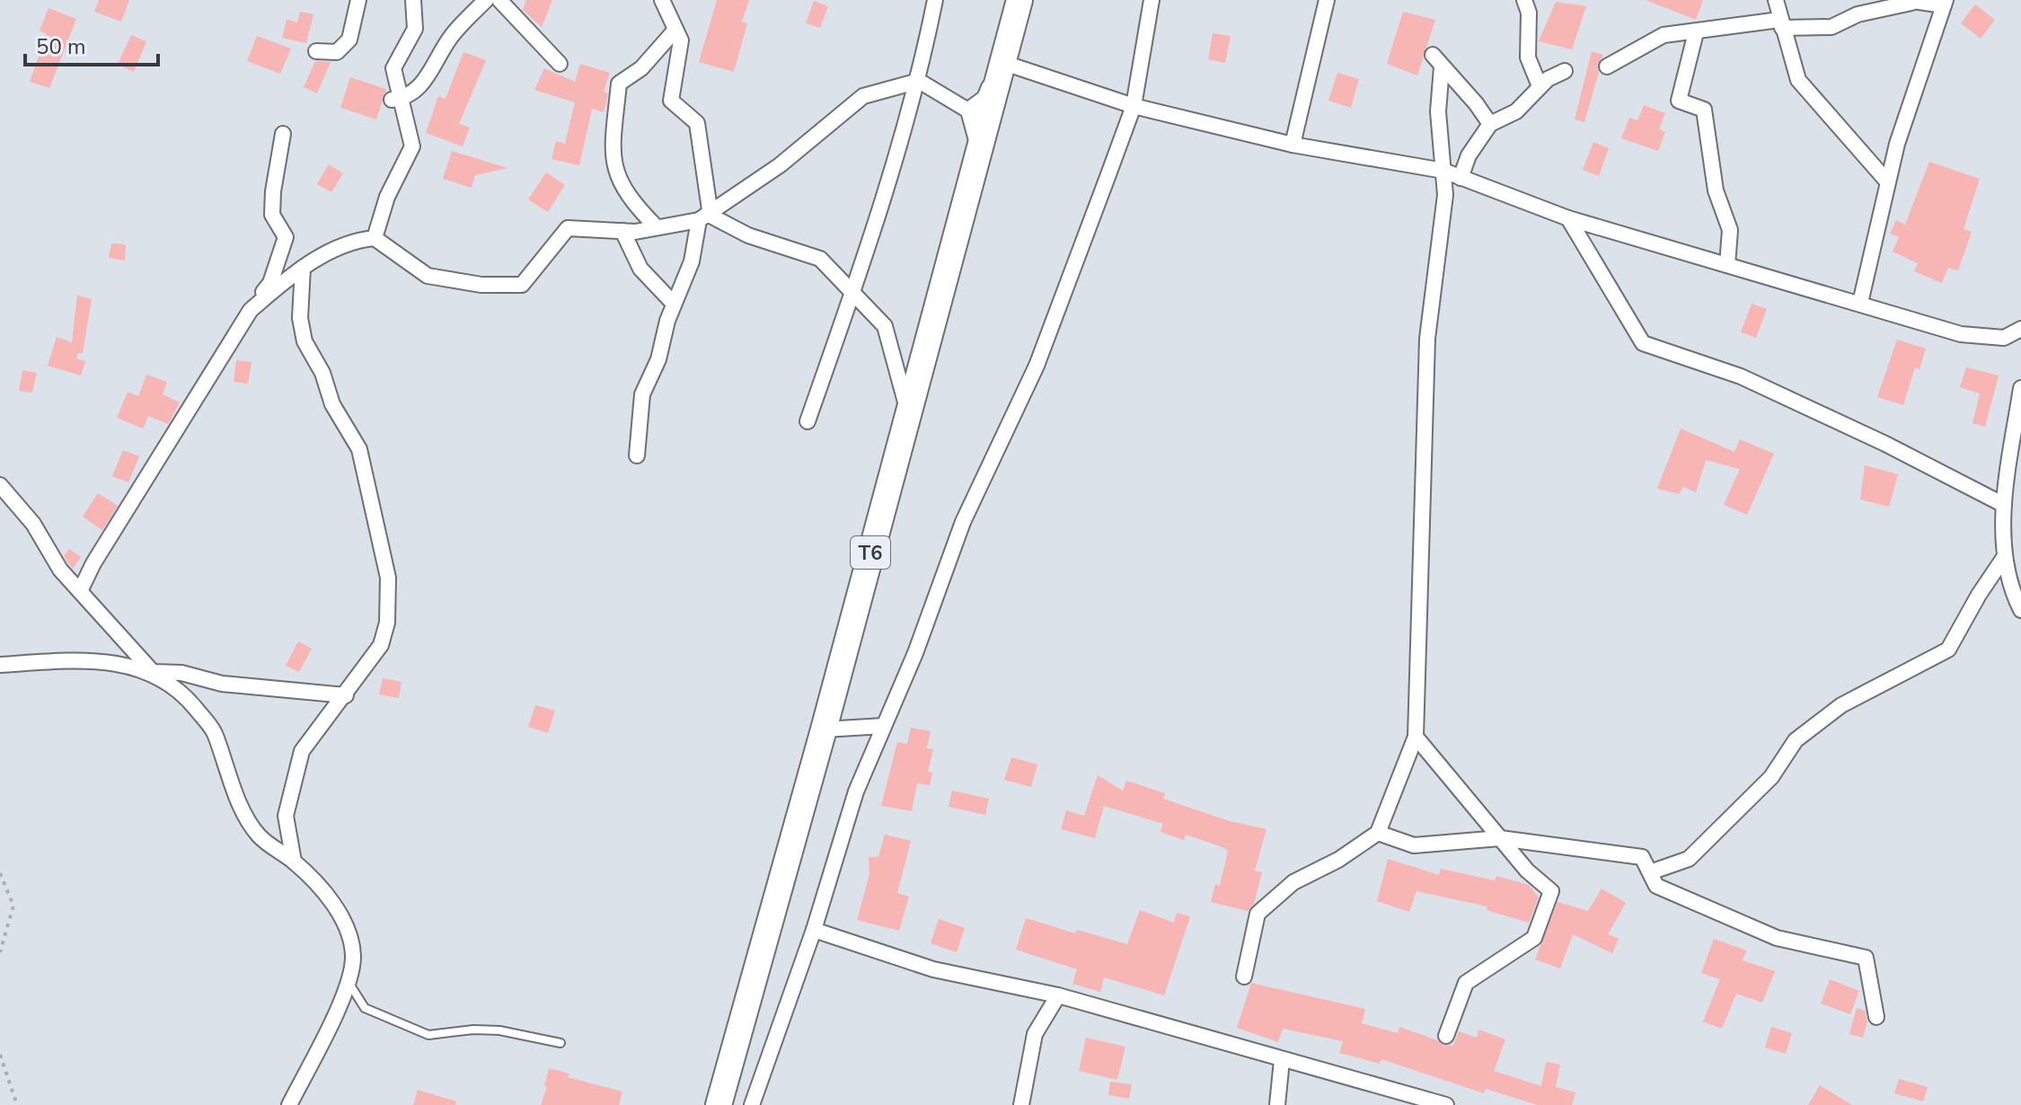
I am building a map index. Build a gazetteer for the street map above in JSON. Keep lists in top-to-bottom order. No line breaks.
{"streets":{"highway":["T6"]},"scale_bar":"50 m"}
